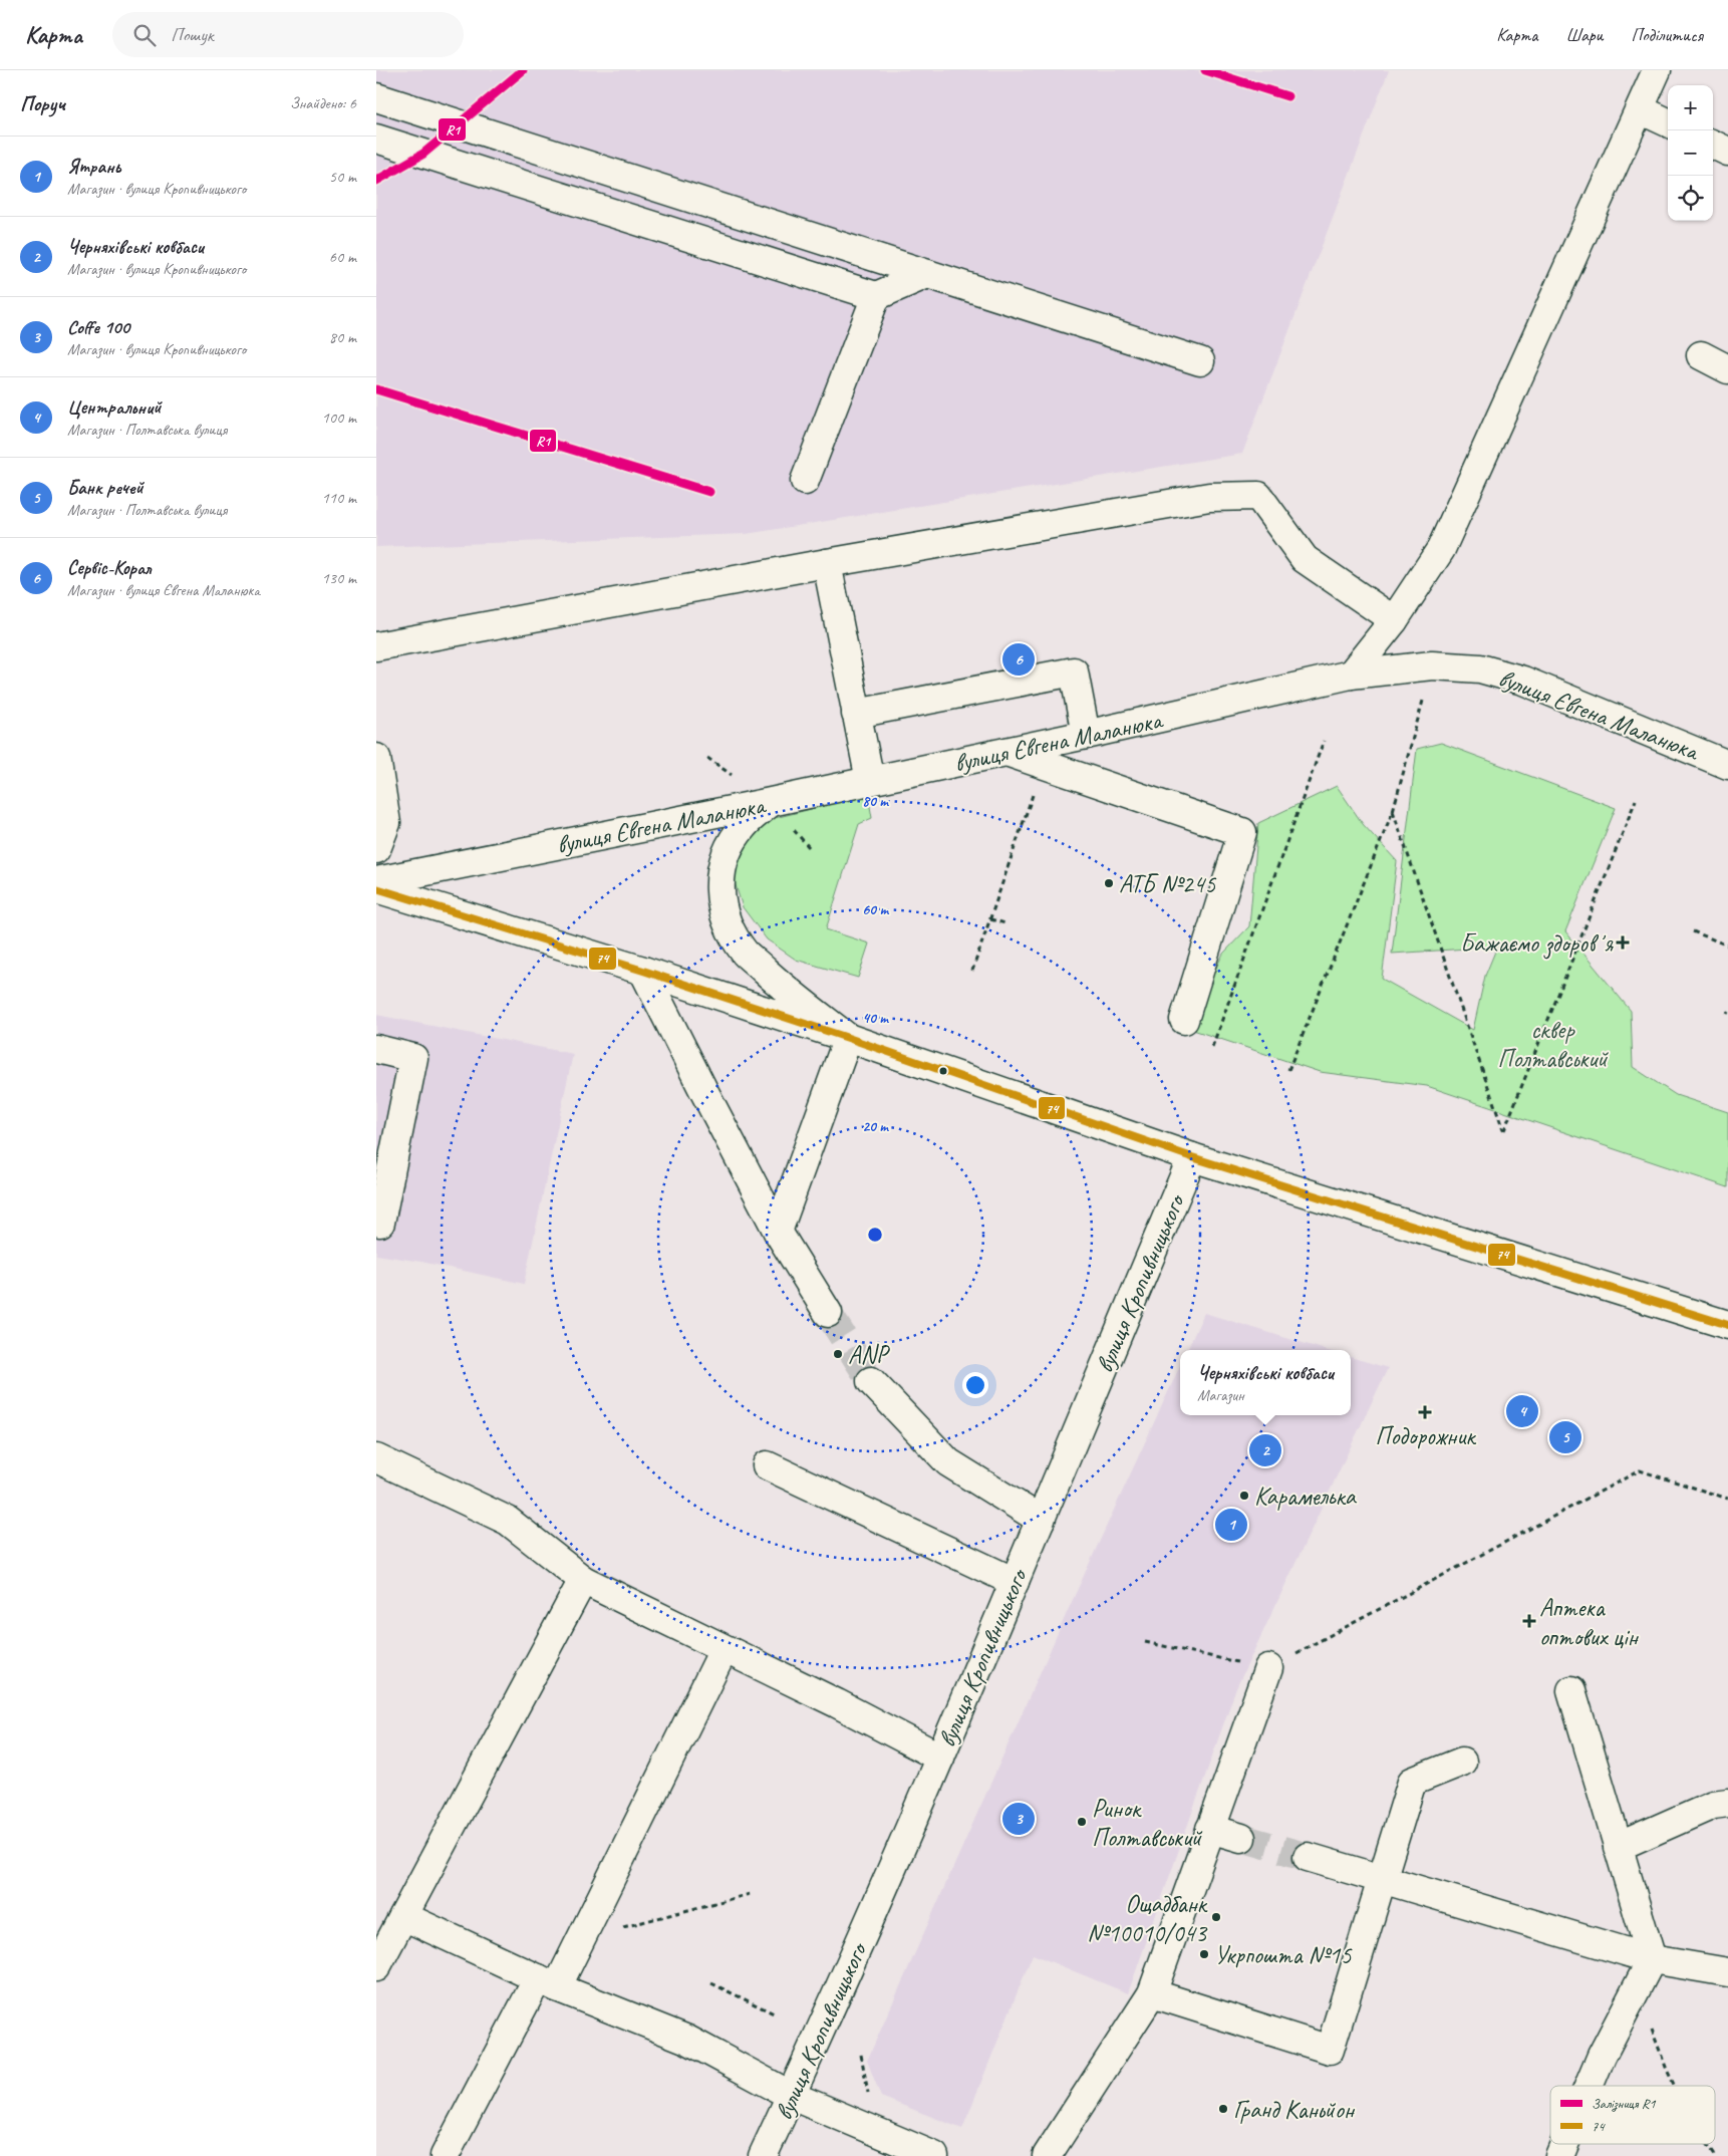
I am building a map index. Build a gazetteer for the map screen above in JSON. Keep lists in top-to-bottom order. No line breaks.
{"streets":{"main road":["вулиця Євгена Маланюка","вулиця Кропивницького"]},"parks":["сквер Полтавський"],"places":{"other":["АТБ №245","ANP","Карамелька","Ринок Полтавський","Ощадбанк №10010/043","Укрпошта №15","Гранд Каньйон"],"health":["Бажаємо здоровʼя","Подорожник","Аптека оптових цін"]},"lines":["rail line R1","transit line 74"],"legend":["Залізниця R1","74"],"page":{"header":"Карта","search":"Пошук","nav":["Карта","Шари","Поділитися"],"heading":["Поруч","Знайдено: 6"],"map_buttons":["+","−"],"list":[{"mark":"1","name":"Ятрань","note":"Магазин · вулиця Кропивницького","value":"50 m"},{"mark":"2","name":"Черняхівські ковбаси","note":"Магазин · вулиця Кропивницького","value":"60 m"},{"mark":"3","name":"Coffe 100","note":"Магазин · вулиця Кропивницького","value":"80 m"},{"mark":"4","name":"Центральний","note":"Магазин · Полтавська вулиця","value":"100 m"},{"mark":"5","name":"Банк речей","note":"Магазин · Полтавська вулиця","value":"110 m"},{"mark":"6","name":"Сервіс-Корал","note":"Магазин · вулиця Євгена Маланюка","value":"130 m"}],"pins":["6","4","5","2","1","3"],"popup":["Черняхівські ковбаси","Магазин"]},"rings":["80 m","60 m","40 m","20 m"]}
